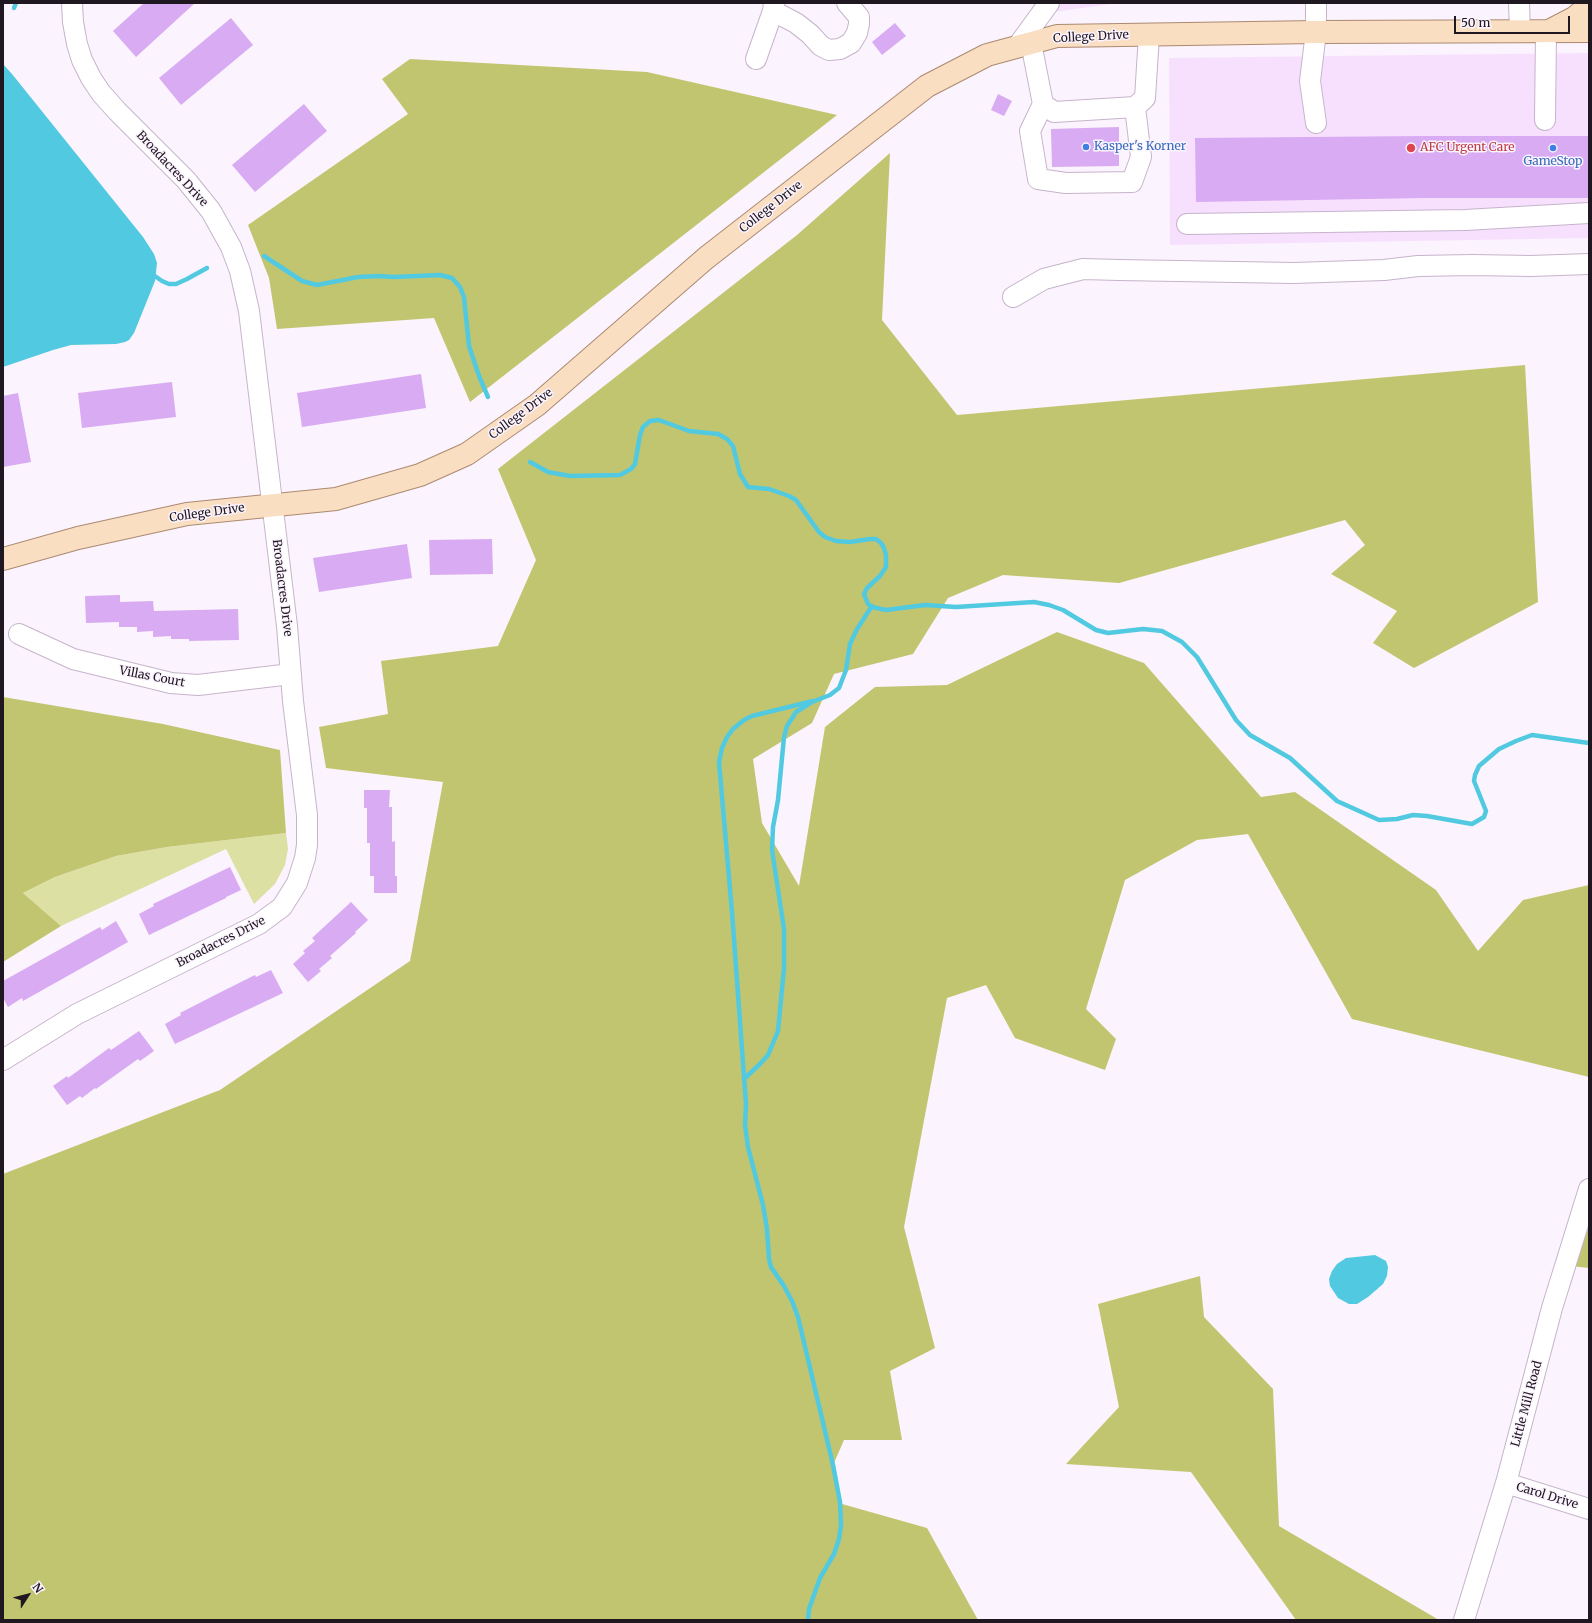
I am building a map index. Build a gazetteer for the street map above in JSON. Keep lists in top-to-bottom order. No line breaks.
{"streets":{"main road":["College Drive"],"street":["Broadacres Drive","Villas Court","Little Mill Road","Carol Drive"]},"crossings":[["College Drive","Broadacres Drive"],["Broadacres Drive","Villas Court"],["Little Mill Road","Carol Drive"]],"places":["Kasper's Korner","AFC Urgent Care","GameStop"],"scale_bar":"50 m","north":"top right"}
